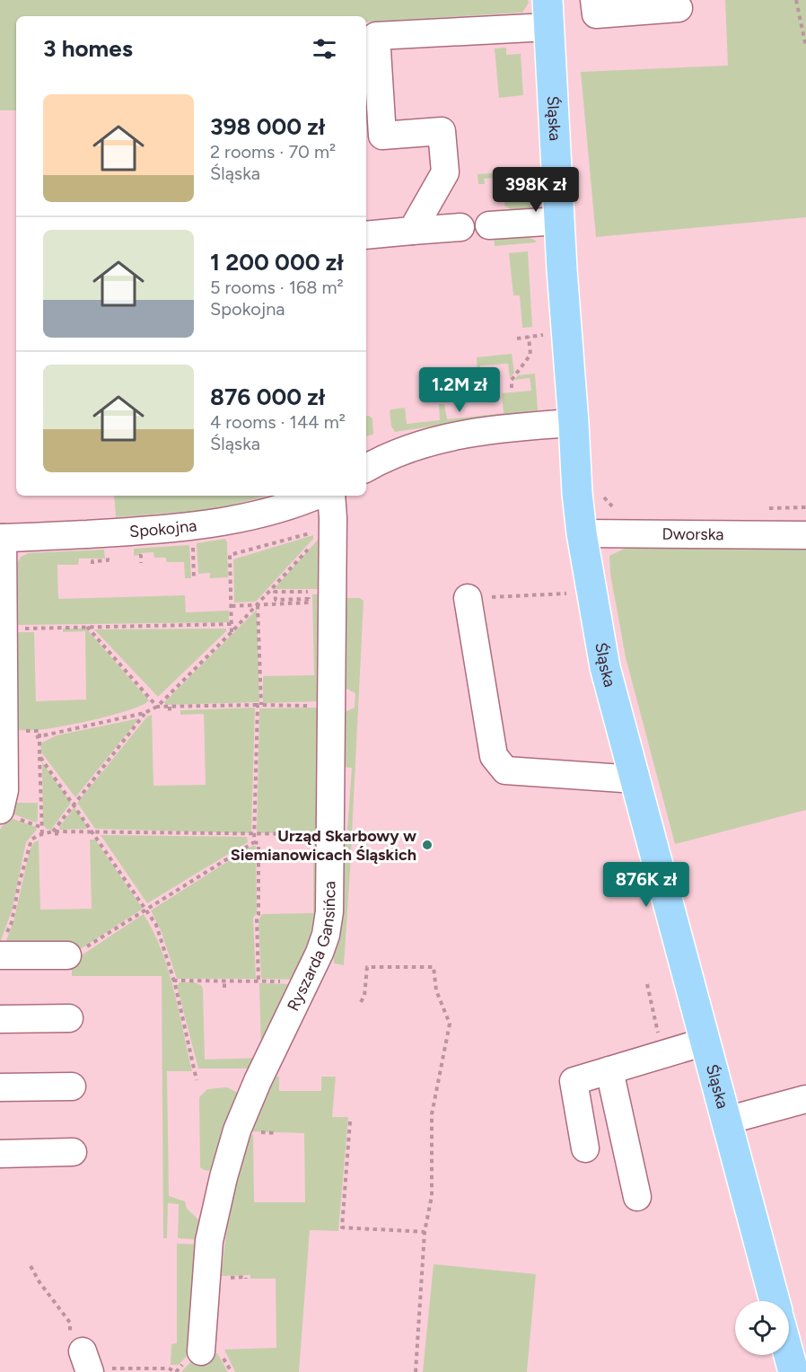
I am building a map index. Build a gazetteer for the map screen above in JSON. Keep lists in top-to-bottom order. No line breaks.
{"streets":{"main road":["Śląska"],"street":["Spokojna","Dworska","Ryszarda Gansińca"]},"crossings":[["Śląska","Dworska"]],"places":["Urząd Skarbowy w Siemianowicach Śląskich"],"page":{"heading":"3 homes","list":[{"name":"398 000 zł","note":"2 rooms · 70 m² · Śląska"},{"name":"1 200 000 zł","note":"5 rooms · 168 m² · Spokojna"},{"name":"876 000 zł","note":"4 rooms · 144 m² · Śląska"}],"price":["398K zł","1.2M zł","876K zł"]}}
